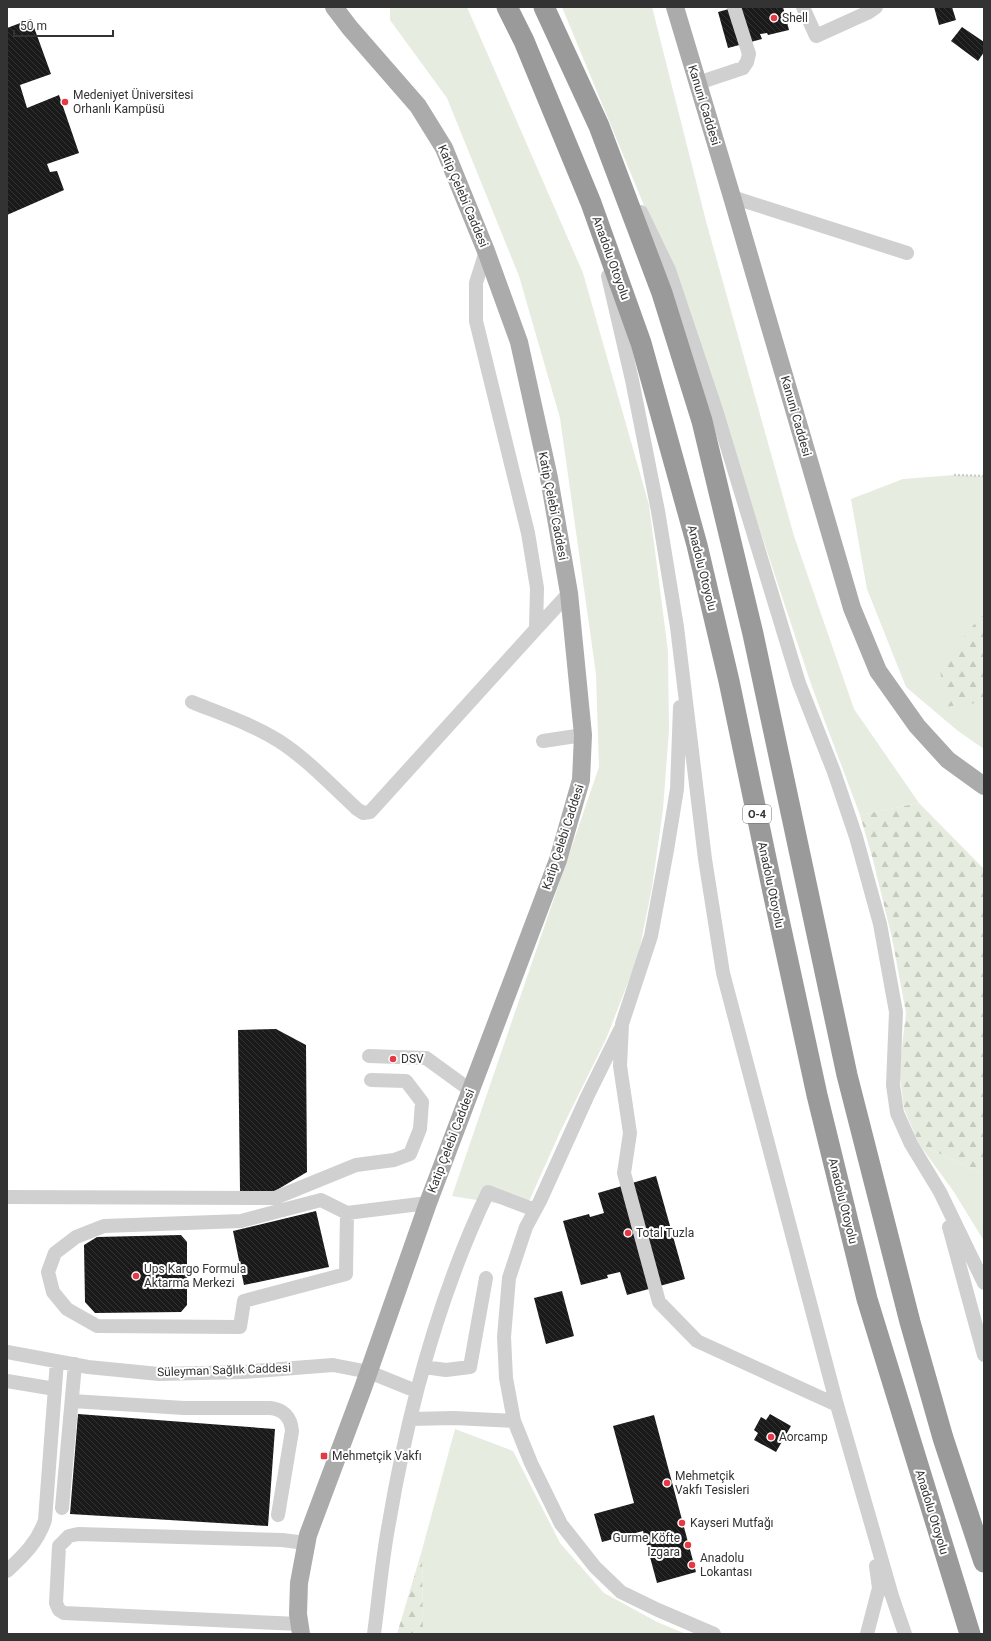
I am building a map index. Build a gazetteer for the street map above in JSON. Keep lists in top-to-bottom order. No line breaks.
{"streets":{"highway":["Anadolu Otoyolu","O-4"],"main road":["Kanuni Caddesi","Katip Çelebi Caddesi"],"street":["Süleyman Sağlık Caddesi"]},"crossings":[["Katip Çelebi Caddesi","Süleyman Sağlık Caddesi"]],"places":{"other":["Shell","Medeniyet Üniversitesi Orhanlı Kampüsü","DSV","Total Tuzla","Ups Kargo Formula Aktarma Merkezi","Aorcamp","Mehmetçik Vakfı Tesisleri","Kayseri Mutfağı","Gurme Köfte Izgara","Anadolu Lokantası"],"transit":["Mehmetçik Vakfı"]},"scale_bar":"50 m"}
